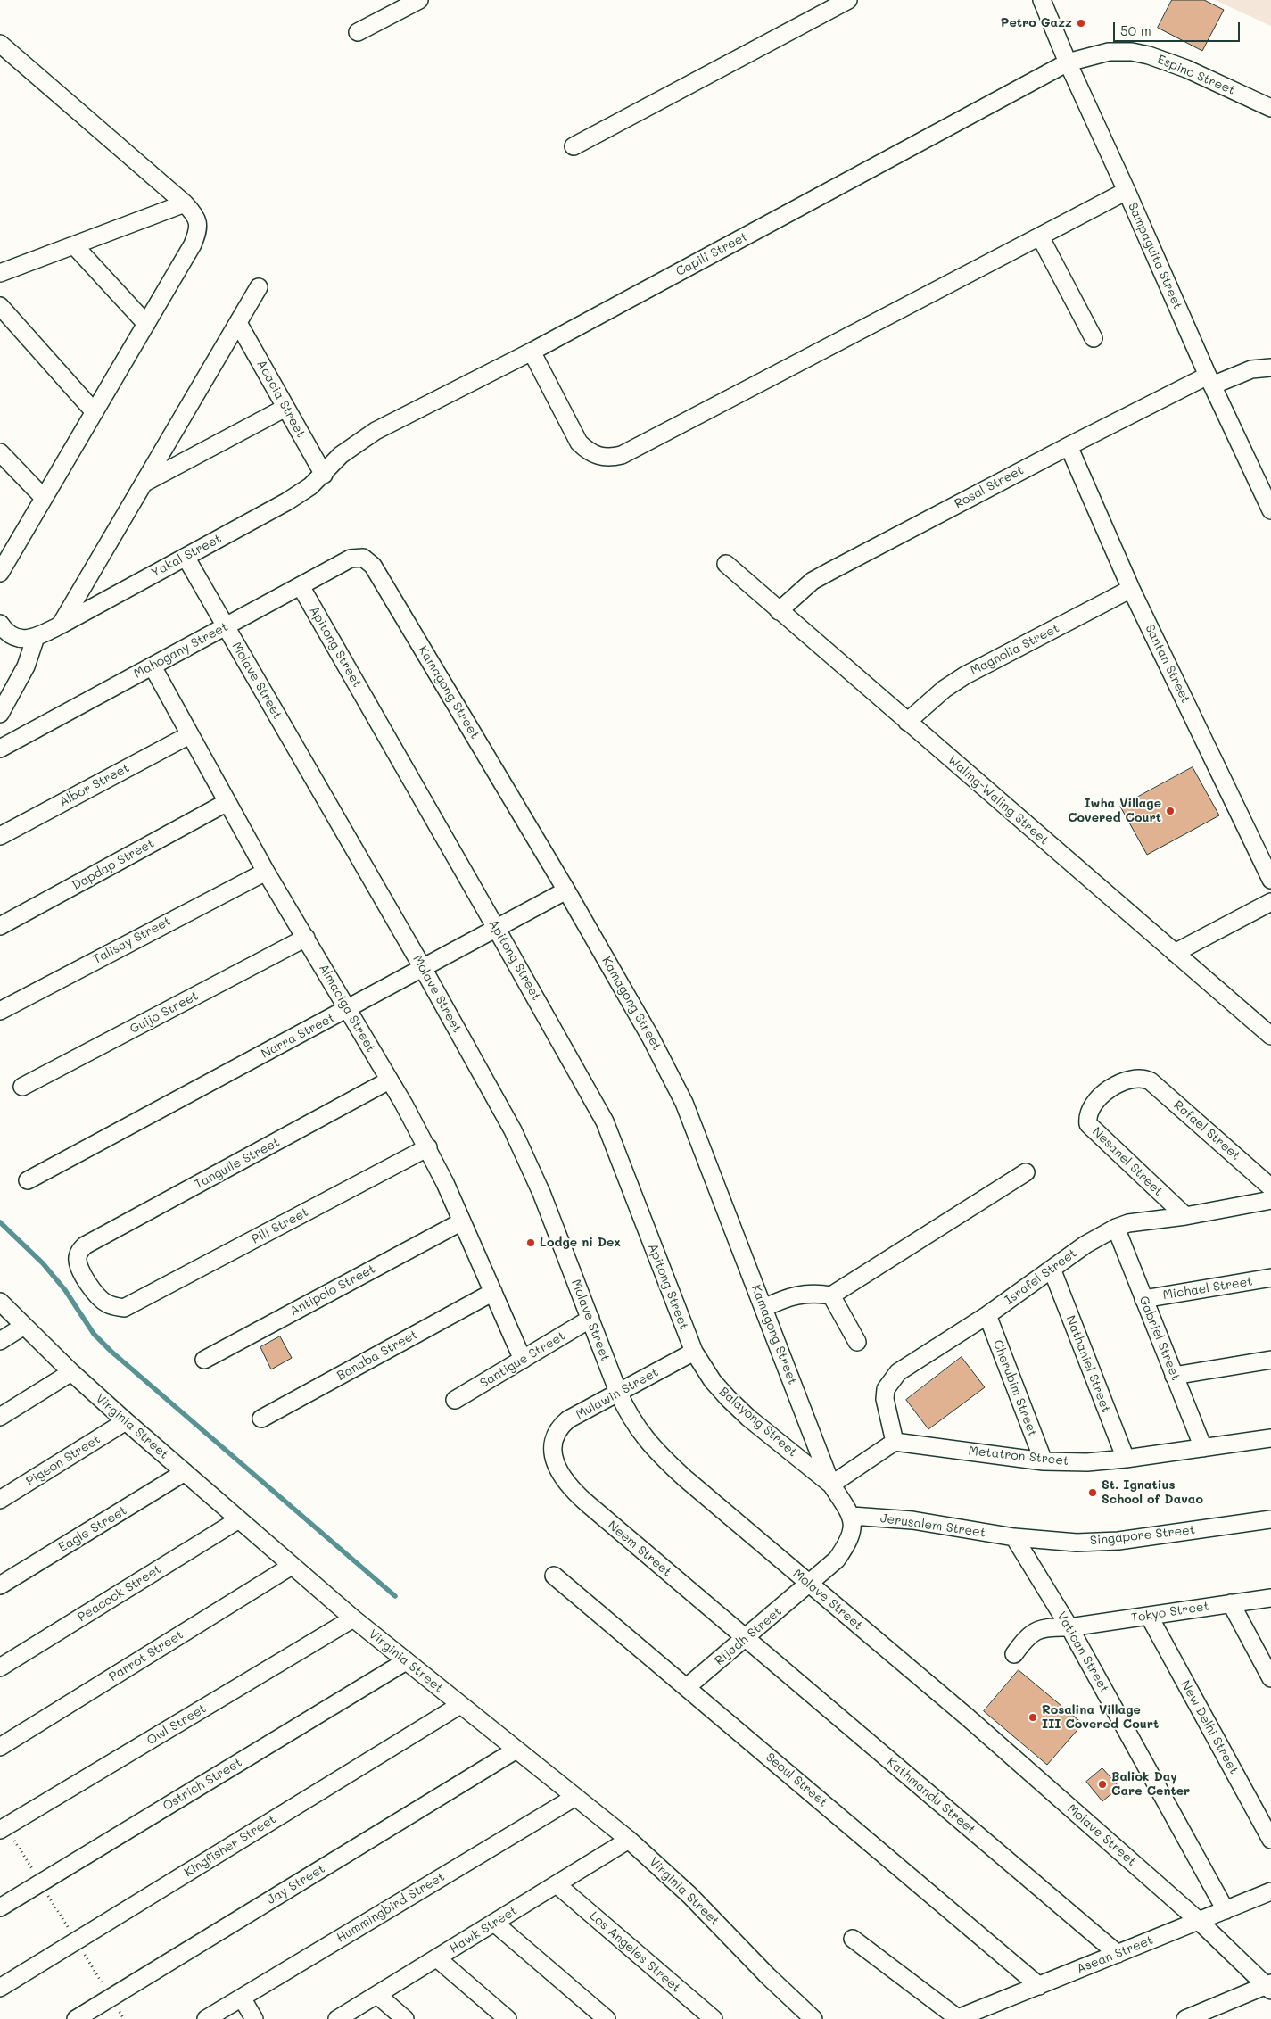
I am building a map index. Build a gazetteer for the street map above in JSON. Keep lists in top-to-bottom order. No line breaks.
{"streets":{"street":["Espino Street","Capili Street","Sampaguita Street","Acacia Street","Rosal Street","Yakal Street","Apitong Street","Magnolia Street","Mahogany Street","Santan Street","Molave Street","Kamagong Street","Albor Street","Waling-Waling Street","Dapdap Street","Talisay Street","Almaciga Street","Guijo Street","Narra Street","Rafael Street","Nesanel Street","Tanguile Street","Pili Street","Israfel Street","Michael Street","Antipolo Street","Gabriel Street","Banaba Street","Santigue Street","Nathaniel Street","Cherubim Street","Mulawin Street","Balayong Street","Virginia Street","Metatron Street","Pigeon Street","Jerusalem Street","Eagle Street","Singapore Street","Neem Street","Peacock Street","Tokyo Street","Rijadh Street","Vatican Street","Parrot Street","Owl Street","New Delhi Street","Seoul Street","Ostrich Street","Kathmandu Street","Kingfisher Street","Jay Street","Hummingbird Street","Hawk Street","Los Angeles Street","Asean Street"]},"crossings":[["Espino Street","Capili Street"],["Espino Street","Sampaguita Street"],["Capili Street","Sampaguita Street"],["Capili Street","Yakal Street"],["Sampaguita Street","Rosal Street"],["Acacia Street","Yakal Street"],["Rosal Street","Santan Street"],["Rosal Street","Waling-Waling Street"],["Yakal Street","Molave Street"],["Apitong Street","Mahogany Street"],["Apitong Street","Narra Street"],["Apitong Street","Mulawin Street"],["Apitong Street","Balayong Street"],["Magnolia Street","Santan Street"],["Magnolia Street","Waling-Waling Street"],["Mahogany Street","Molave Street"],["Mahogany Street","Kamagong Street"],["Mahogany Street","Almaciga Street"],["Molave Street","Narra Street"],["Molave Street","Santigue Street"],["Molave Street","Mulawin Street"],["Molave Street","Rijadh Street"],["Molave Street","Asean Street"],["Kamagong Street","Narra Street"],["Kamagong Street","Balayong Street"],["Albor Street","Almaciga Street"],["Dapdap Street","Almaciga Street"],["Talisay Street","Almaciga Street"],["Almaciga Street","Guijo Street"],["Almaciga Street","Narra Street"],["Almaciga Street","Tanguile Street"],["Almaciga Street","Pili Street"],["Almaciga Street","Antipolo Street"],["Almaciga Street","Banaba Street"],["Almaciga Street","Santigue Street"],["Rafael Street","Nesanel Street"],["Nesanel Street","Israfel Street"],["Tanguile Street","Pili Street"],["Israfel Street","Gabriel Street"],["Israfel Street","Nathaniel Street"],["Israfel Street","Cherubim Street"],["Israfel Street","Metatron Street"],["Michael Street","Gabriel Street"],["Gabriel Street","Metatron Street"],["Nathaniel Street","Metatron Street"],["Cherubim Street","Metatron Street"],["Mulawin Street","Balayong Street"],["Mulawin Street","Neem Street"],["Virginia Street","Pigeon Street"],["Virginia Street","Eagle Street"],["Virginia Street","Peacock Street"],["Virginia Street","Parrot Street"],["Virginia Street","Owl Street"],["Virginia Street","Ostrich Street"],["Virginia Street","Kingfisher Street"],["Virginia Street","Jay Street"],["Virginia Street","Hummingbird Street"],["Virginia Street","Hawk Street"],["Jerusalem Street","Singapore Street"],["Jerusalem Street","Rijadh Street"],["Jerusalem Street","Vatican Street"],["Singapore Street","Vatican Street"],["Neem Street","Rijadh Street"],["Neem Street","Kathmandu Street"],["Tokyo Street","Vatican Street"],["Tokyo Street","New Delhi Street"],["Rijadh Street","Seoul Street"],["Rijadh Street","Kathmandu Street"],["Vatican Street","Asean Street"],["Seoul Street","Asean Street"],["Kathmandu Street","Asean Street"],["Hawk Street","Los Angeles Street"]],"places":["Petro Gazz","Iwha Village Covered Court","Lodge ni Dex","St. Ignatius School of Davao","Rosalina Village III Covered Court","Baliok Day Care Center"],"scale_bar":"50 m"}
